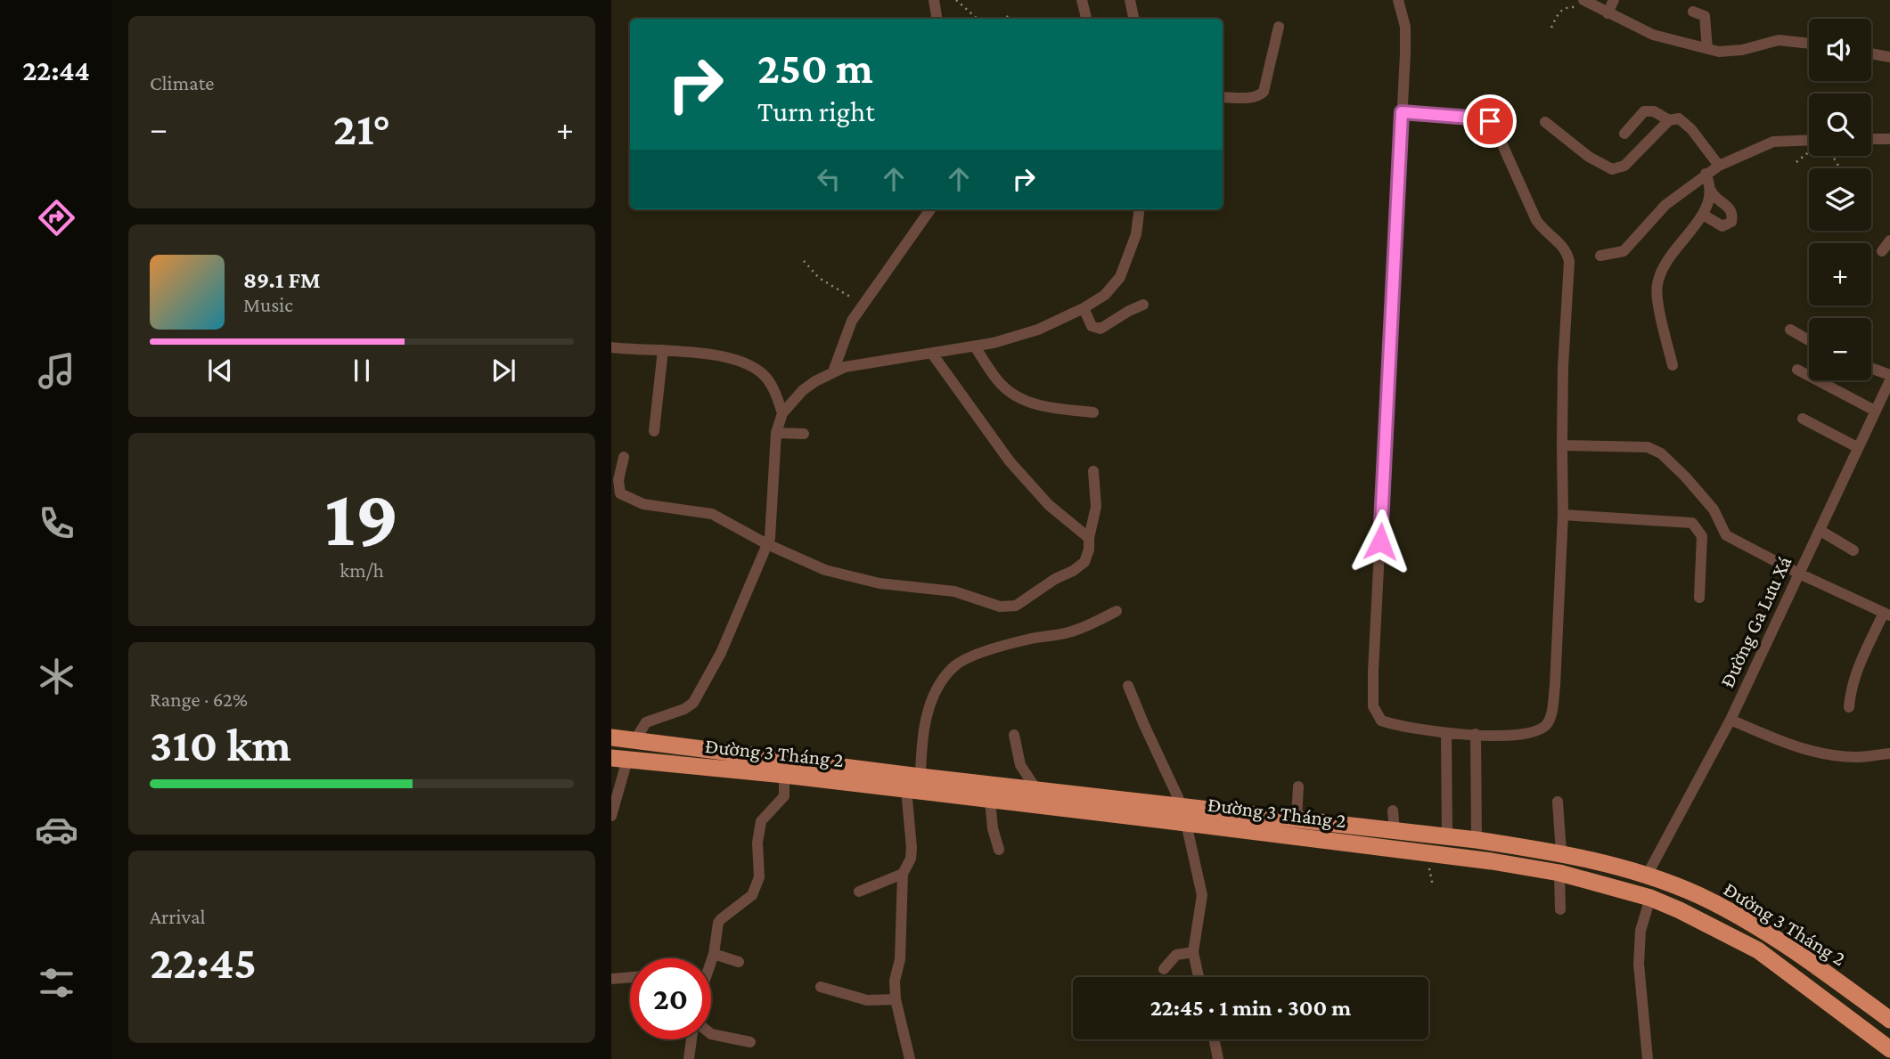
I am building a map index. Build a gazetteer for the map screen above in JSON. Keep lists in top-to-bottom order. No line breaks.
{"streets":{"highway":["Đường 3 Tháng 2"],"street":["Đường Ga Lưu Xá"]},"crossings":[["Đường Ga Lưu Xá","Đường 3 Tháng 2"]],"page":{"tabs":"22:44","tile":["Climate",["19","km/h"],["Range · 62%","310 km"],["Arrival","22:45"]],"map_buttons":["+","−"],"turn":["250 m","Turn right"],"heat":["−","21°","+"],"song":["89.1 FM","Music"],"limit":"20","trip":"22:45 · 1 min · 300 m"}}
